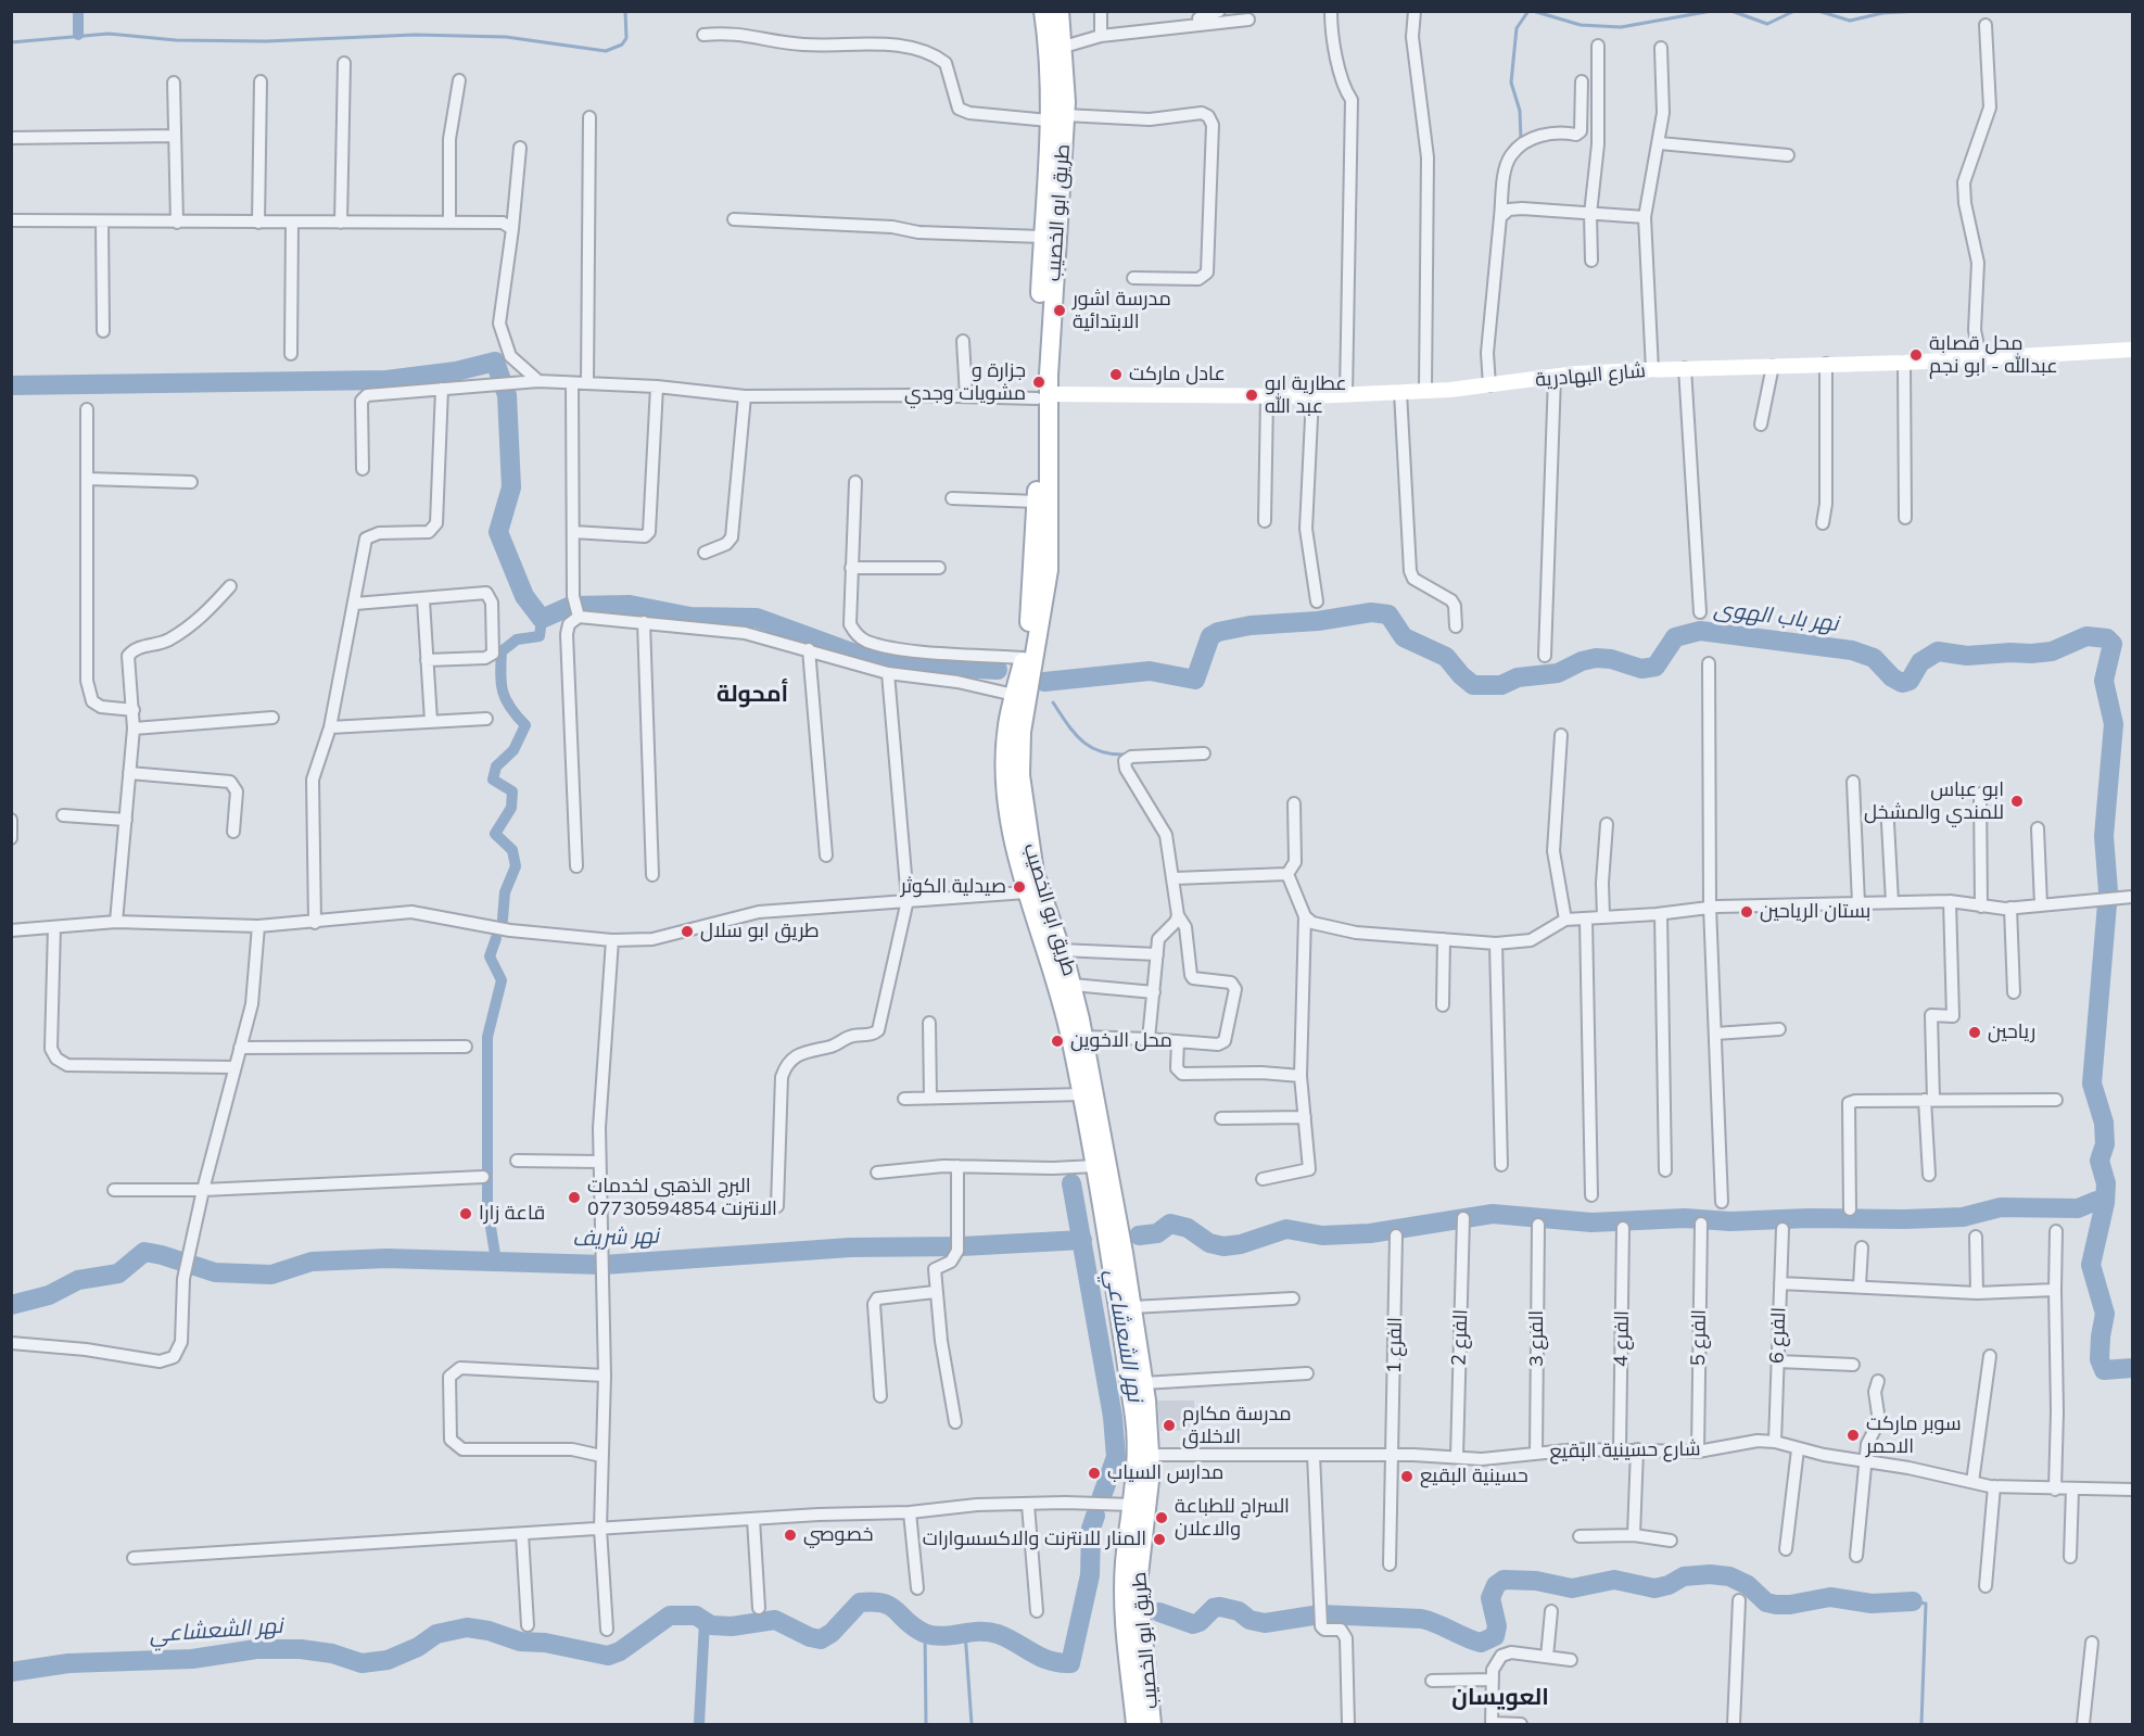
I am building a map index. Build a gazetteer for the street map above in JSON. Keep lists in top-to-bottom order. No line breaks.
{"streets":{"main road":["طريق ابو الخصيب","شارع البهادرية"],"street":["الفرع 6","الفرع 2","الفرع 5","الفرع 3","الفرع 4","الفرع 1","شارع حسينية البقيع"]},"crossings":[["طريق ابو الخصيب","شارع البهادرية"],["طريق ابو الخصيب","شارع حسينية البقيع"],["الفرع 6","شارع حسينية البقيع"],["الفرع 2","شارع حسينية البقيع"],["الفرع 5","شارع حسينية البقيع"],["الفرع 3","شارع حسينية البقيع"],["الفرع 4","شارع حسينية البقيع"],["الفرع 1","شارع حسينية البقيع"]],"districts":["أمحولة","العويسان"],"water":["نهر باب الهوى","نهر شريف","نهر الشعشاعي"],"places":["مدرسة اشور الابتدائية","محل قصابة عبدالله - ابو نجم","عادل ماركت","جزارة و مشويات وجدي","عطارية ابو عبد الله","ابو عباس للمندي والمشخل","صيدلية الكوثر","بستان الرياحين","طريق ابو سلال","رياحين","محل الاخوين","البرج الذهبي لخدمات الانترنت 07730594854","قاعة زارا","مدرسة مكارم الاخلاق","سوبر ماركت الاحمر","مدارس السياب","حسينية البقيع","السراج للطباعة والاعلان","خصوصي","المنار للانترنت والاكسسوارات"]}
